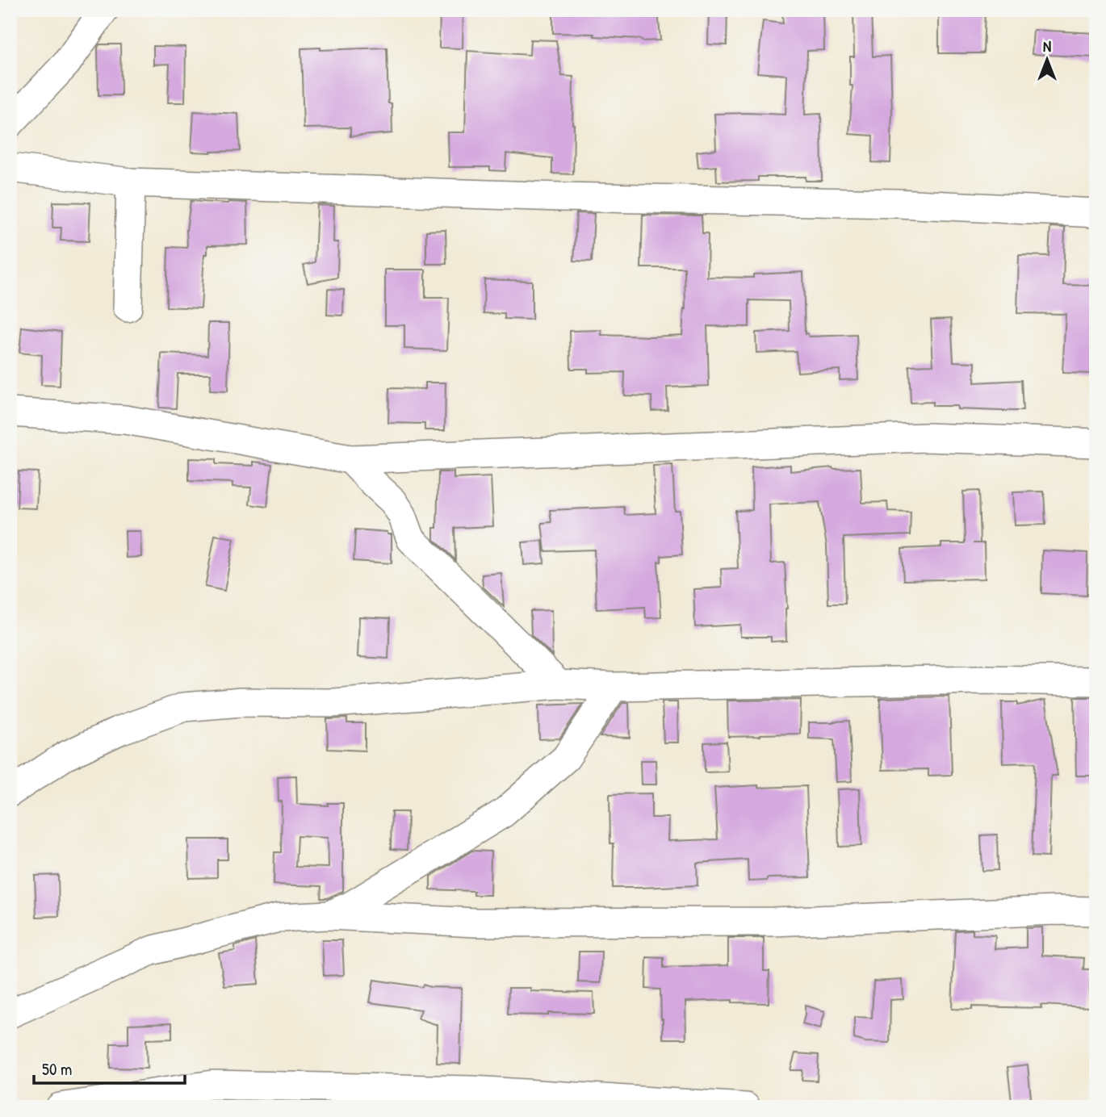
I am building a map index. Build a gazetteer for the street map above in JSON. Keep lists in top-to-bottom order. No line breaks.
{"scale_bar":"50 m","north":"top"}
